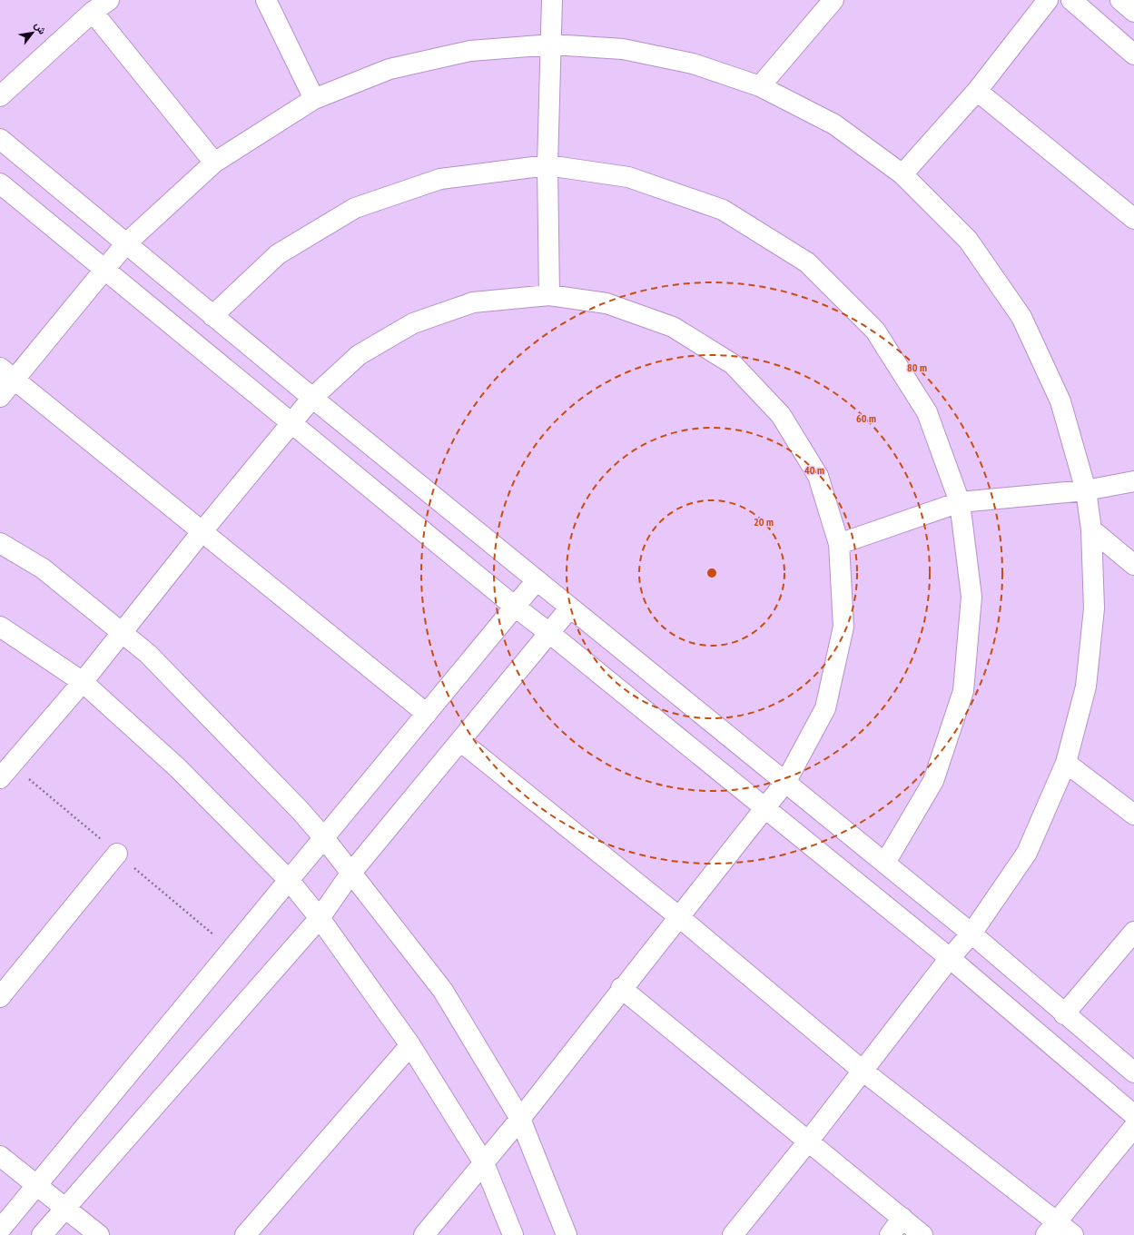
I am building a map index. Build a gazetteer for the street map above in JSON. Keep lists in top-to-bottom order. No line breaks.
{"north":"top right","rings":["80 m","60 m","40 m","20 m"]}
